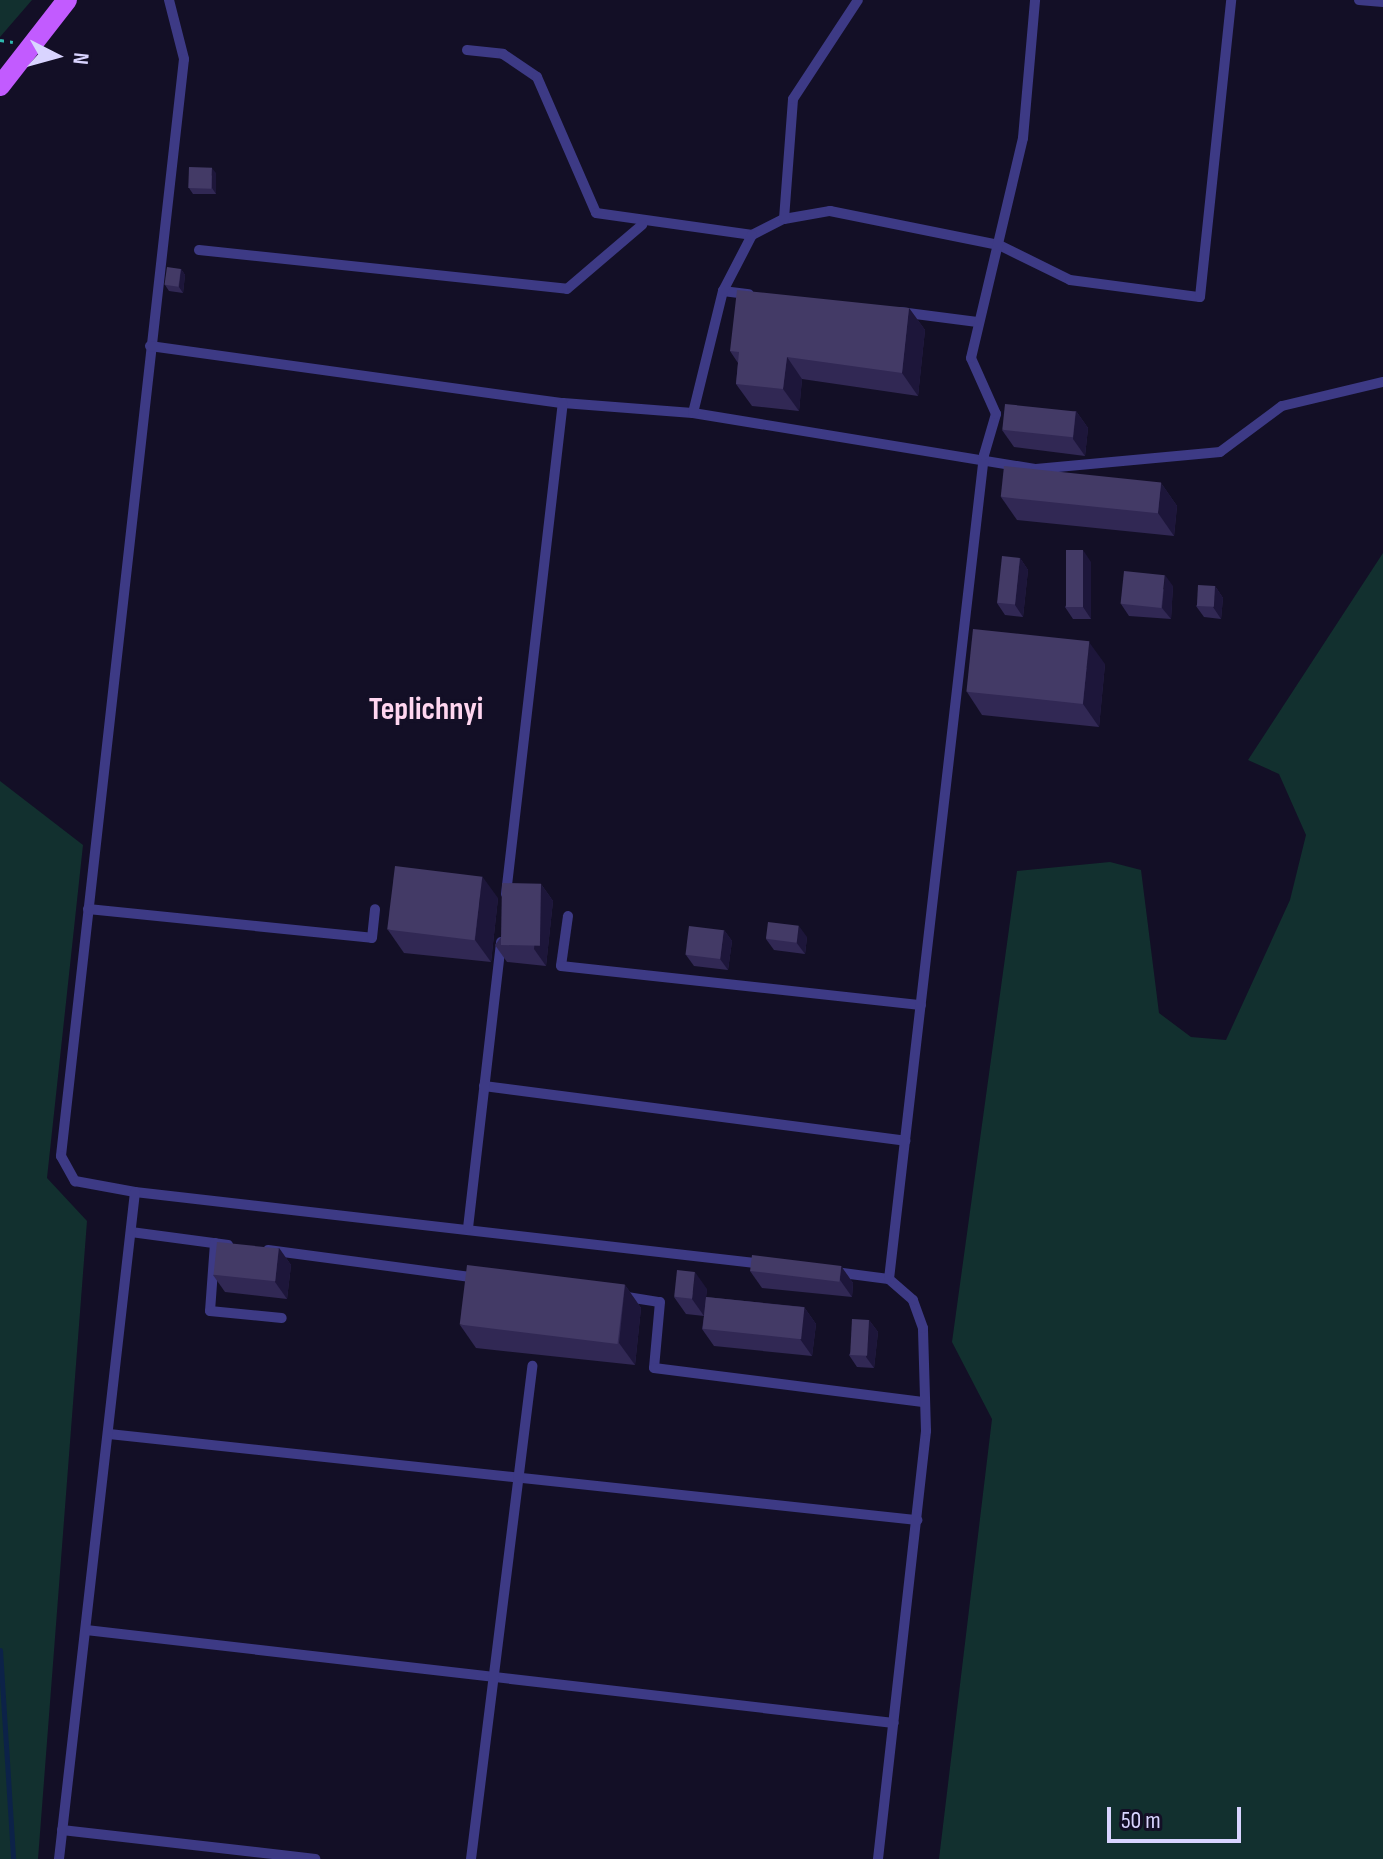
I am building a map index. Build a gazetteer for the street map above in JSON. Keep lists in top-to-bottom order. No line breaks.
{"districts":["Teplichnyi"],"scale_bar":"50 m","north":"right"}
